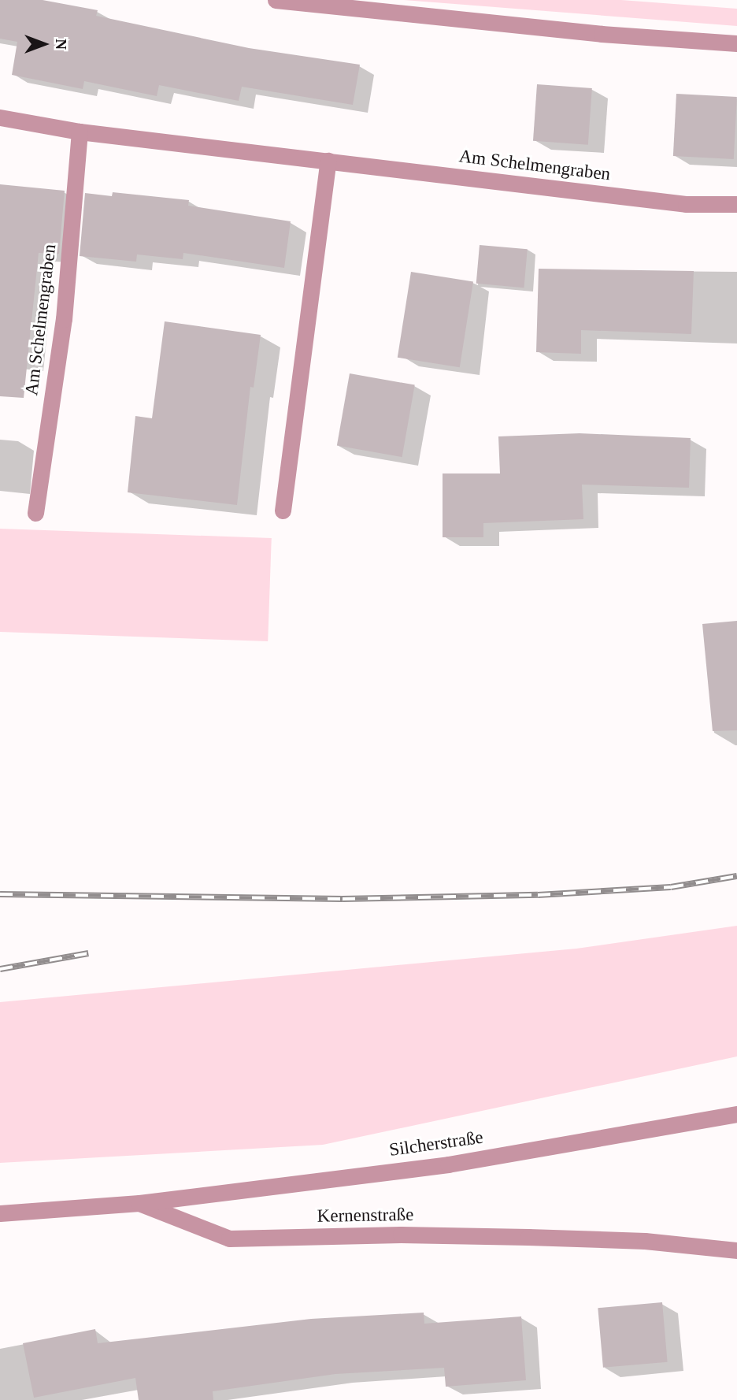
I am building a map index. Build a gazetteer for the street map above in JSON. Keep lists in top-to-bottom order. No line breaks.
{"streets":{"street":["Am Schelmengraben","Silcherstraße","Kernenstraße"]},"crossings":[["Silcherstraße","Kernenstraße"]],"north":"right"}
